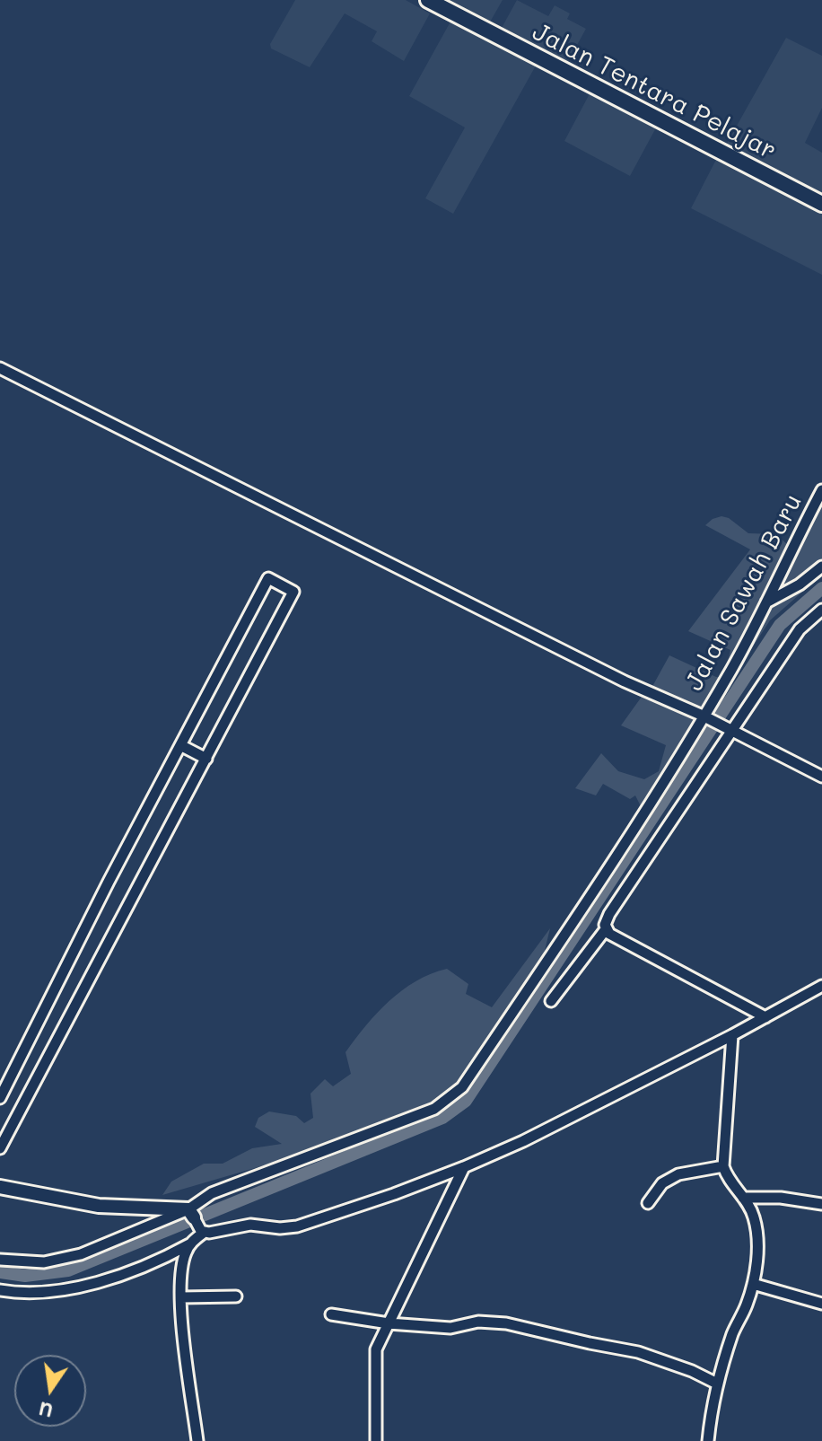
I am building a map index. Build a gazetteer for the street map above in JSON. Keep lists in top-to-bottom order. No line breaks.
{"streets":{"main road":["Jalan Tentara Pelajar"],"street":["Jalan Sawah Baru"]},"north":"bottom"}
